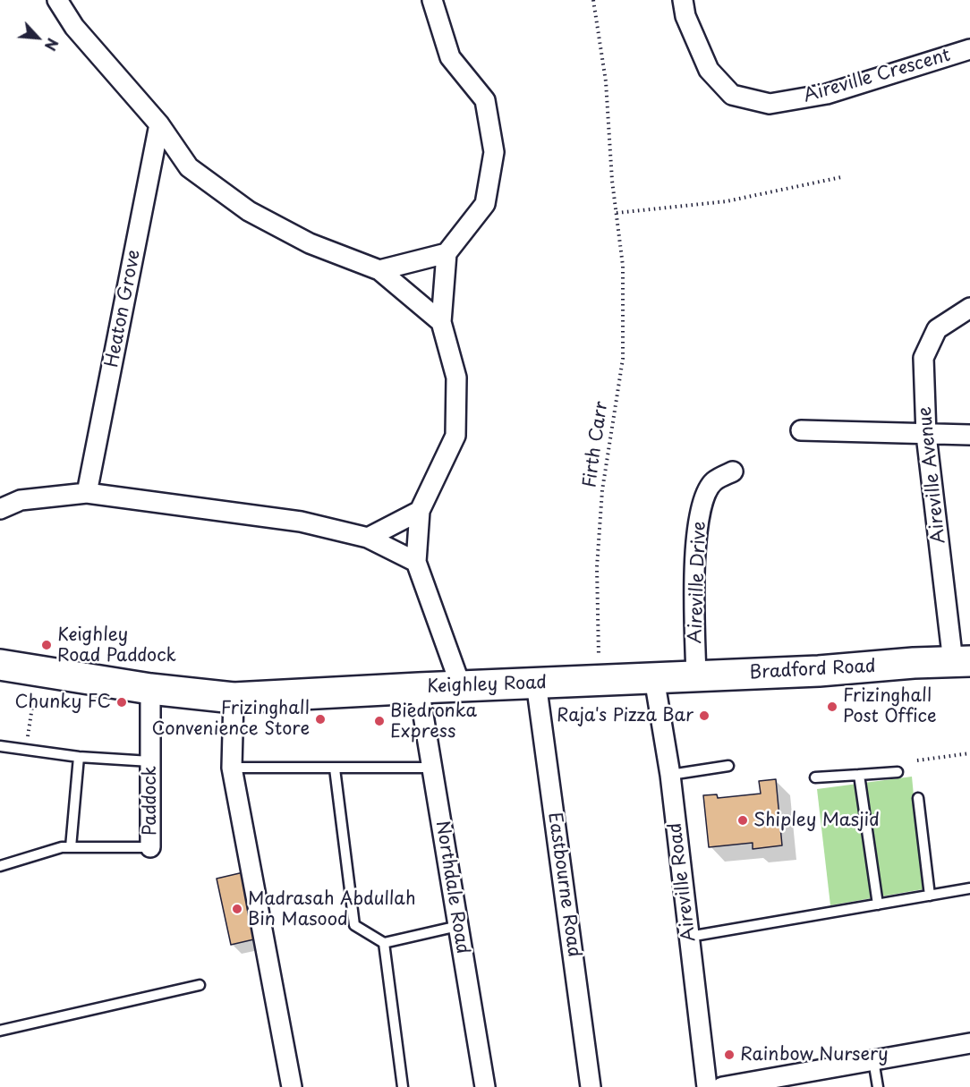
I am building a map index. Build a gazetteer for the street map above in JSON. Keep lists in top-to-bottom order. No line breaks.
{"streets":{"highway":["Bradford Road","Keighley Road"],"street":["Aireville Crescent","Heaton Grove","Aireville Avenue","Aireville Drive","Paddock","Aireville Road","Eastbourne Road","Northdale Road"],"path":["Firth Carr"]},"crossings":[["Firth Carr","Keighley Road"],["Aireville Avenue","Bradford Road"],["Aireville Drive","Bradford Road"],["Bradford Road","Keighley Road"],["Bradford Road","Aireville Road"],["Keighley Road","Paddock"],["Keighley Road","Aireville Road"],["Keighley Road","Eastbourne Road"],["Keighley Road","Northdale Road"]],"places":["Keighley Road Paddock","Chunky FC","Frizinghall Post Office","Raja's Pizza Bar","Frizinghall Convenience Store","Biedronka Express","Shipley Masjid","Madrasah Abdullah Bin Masood","Rainbow Nursery"],"north":"bottom right"}
